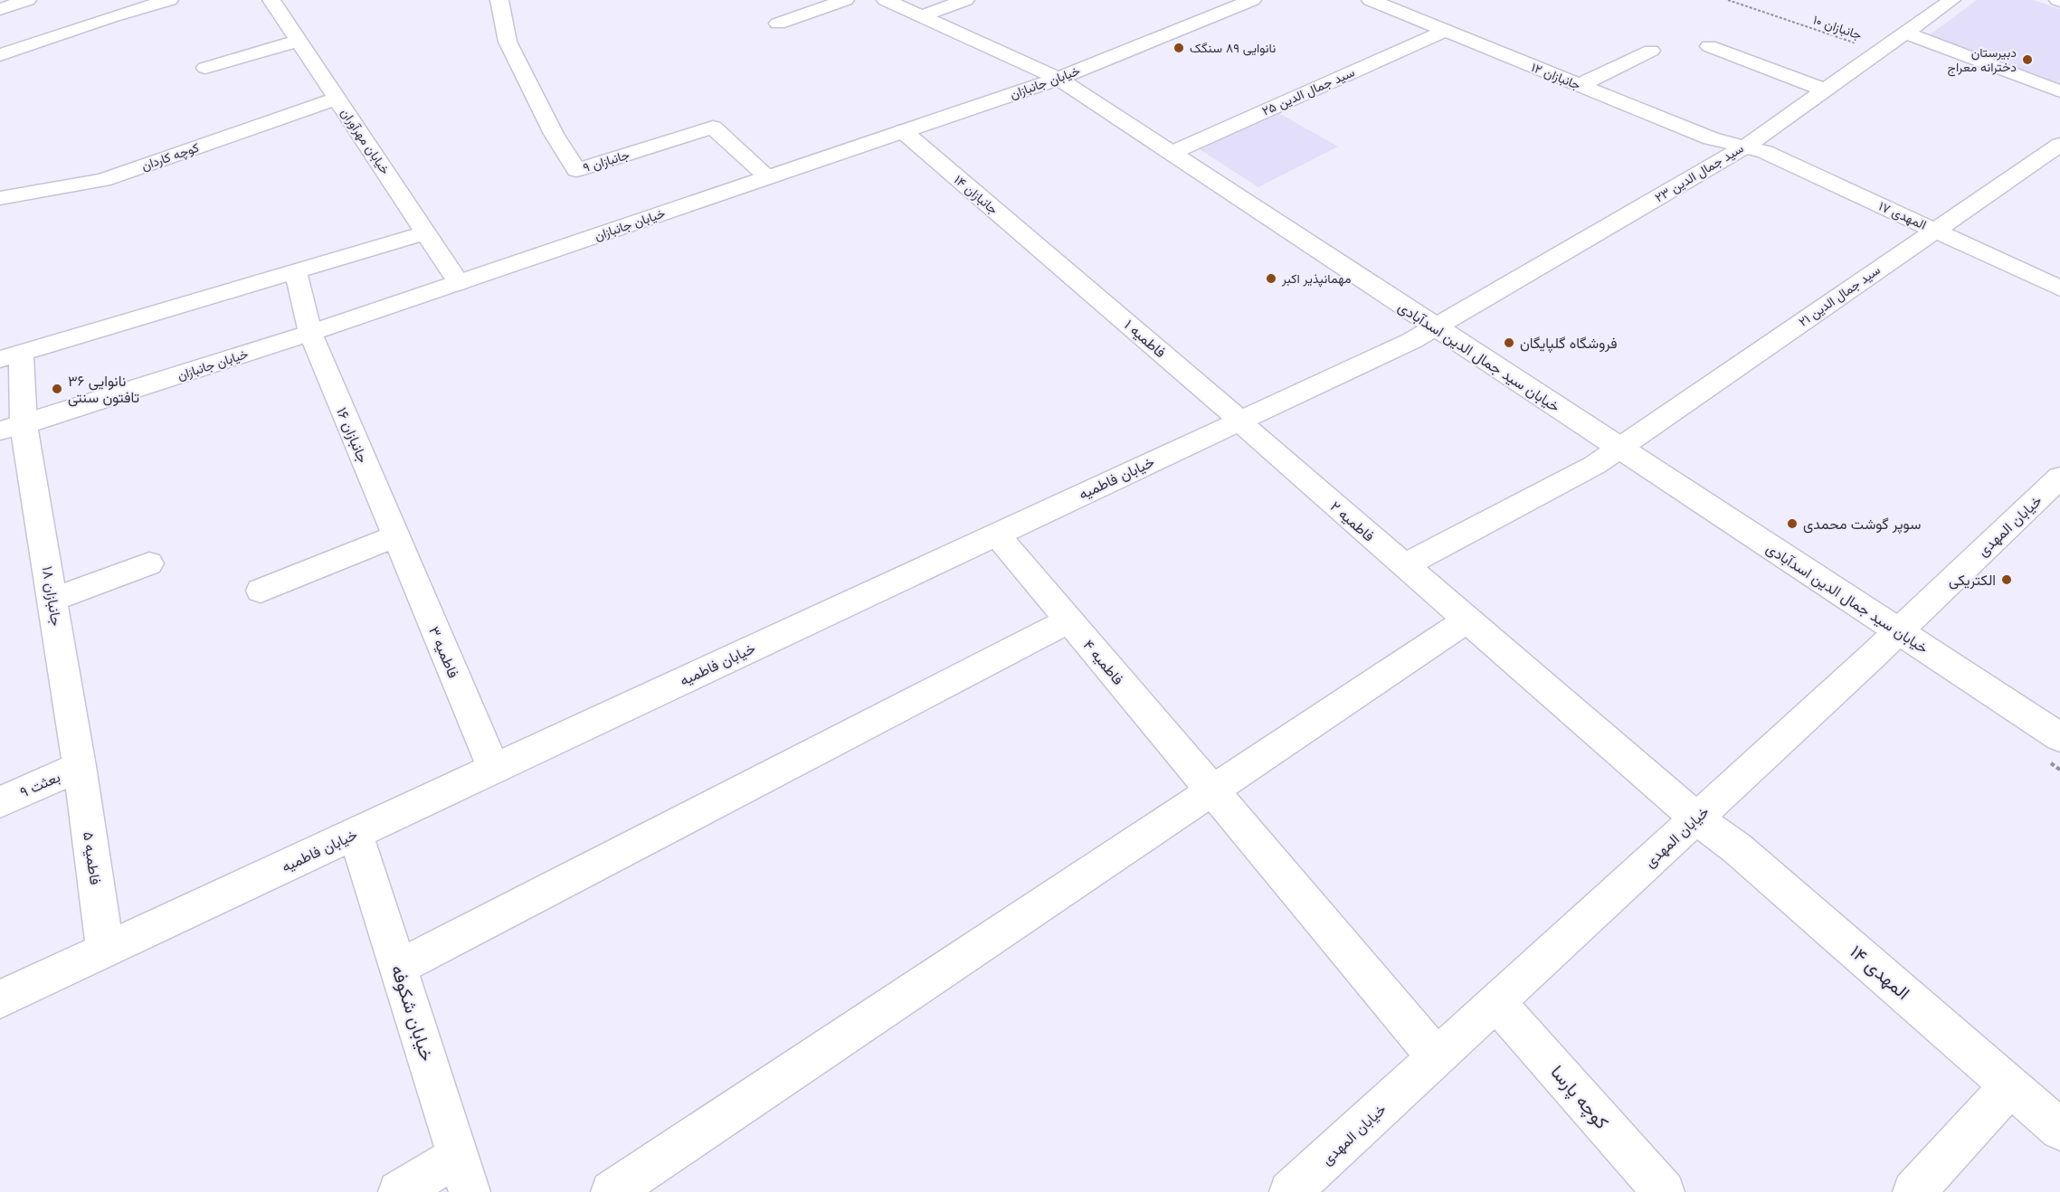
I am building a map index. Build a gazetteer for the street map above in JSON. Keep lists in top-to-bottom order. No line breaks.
{"streets":{"street":["جانبازان ۱۲","خیابان جانبازان","سید جمال الدین ۲۵","خیابان مهرآوران","کوچه کاردان","جانبازان ۹","سید جمال الدین ۲۳","جانبازان ۱۴","المهدی ۱۷","سید جمال الدین ۲۱","فاطمیه ۱","خیابان سید جمال الدین اسدآبادی","جانبازان ۱۶","خیابان فاطمیه","فاطمیه ۲","خیابان المهدی","جانبازان ۱۸","فاطمیه ۳","فاطمیه ۴","بعثت ۹","فاطمیه ۵","المهدی ۱۴","خیابان شکوفه","کوچه پارسا"],"path":["جانبازان ۱۰"]},"crossings":[["جانبازان ۱۰","سید جمال الدین ۲۳"],["جانبازان ۱۲","سید جمال الدین ۲۵"],["جانبازان ۱۲","سید جمال الدین ۲۳"],["جانبازان ۱۲","المهدی ۱۷"],["خیابان جانبازان","خیابان مهرآوران"],["خیابان جانبازان","جانبازان ۹"],["خیابان جانبازان","جانبازان ۱۴"],["خیابان جانبازان","خیابان سید جمال الدین اسدآبادی"],["خیابان جانبازان","جانبازان ۱۶"],["خیابان جانبازان","جانبازان ۱۸"],["سید جمال الدین ۲۵","خیابان سید جمال الدین اسدآبادی"],["خیابان مهرآوران","کوچه کاردان"],["سید جمال الدین ۲۳","المهدی ۱۷"],["سید جمال الدین ۲۳","خیابان سید جمال الدین اسدآبادی"],["سید جمال الدین ۲۳","خیابان فاطمیه"],["جانبازان ۱۴","فاطمیه ۱"],["المهدی ۱۷","سید جمال الدین ۲۱"],["سید جمال الدین ۲۱","خیابان سید جمال الدین اسدآبادی"],["سید جمال الدین ۲۱","فاطمیه ۲"],["فاطمیه ۱","خیابان فاطمیه"],["فاطمیه ۱","فاطمیه ۲"],["خیابان سید جمال الدین اسدآبادی","خیابان فاطمیه"],["خیابان سید جمال الدین اسدآبادی","خیابان المهدی"],["جانبازان ۱۶","فاطمیه ۳"],["خیابان فاطمیه","فاطمیه ۲"],["خیابان فاطمیه","فاطمیه ۳"],["خیابان فاطمیه","فاطمیه ۴"],["خیابان فاطمیه","فاطمیه ۵"],["خیابان فاطمیه","خیابان شکوفه"],["فاطمیه ۲","المهدی ۱۴"],["خیابان المهدی","فاطمیه ۴"],["خیابان المهدی","المهدی ۱۴"],["خیابان المهدی","کوچه پارسا"],["جانبازان ۱۸","بعثت ۹"],["جانبازان ۱۸","فاطمیه ۵"],["بعثت ۹","فاطمیه ۵"]],"places":["نانوایی ۸۹ سنگک","دبیرستان دخترانه معراج","مهمانپذیر اکبر","فروشگاه گلپایگان","نانوایی ۳۶ تافتون سنتی","سوپر گوشت محمدی","الکتریکی"]}
